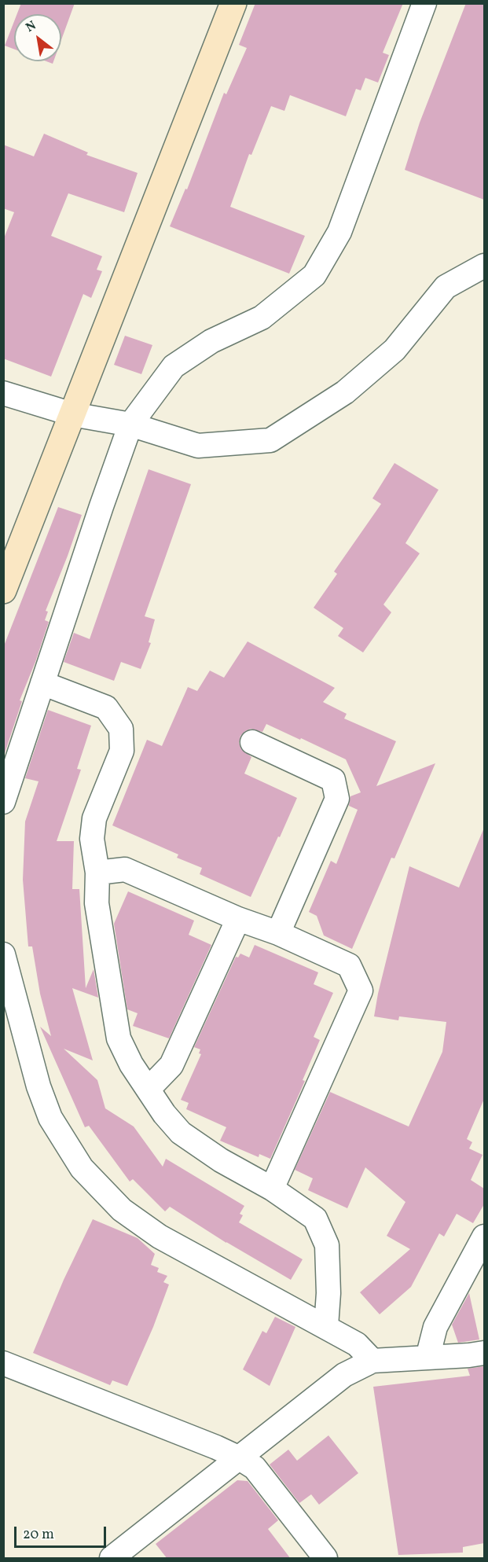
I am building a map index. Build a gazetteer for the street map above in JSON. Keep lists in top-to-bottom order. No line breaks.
{"scale_bar":"20 m","north":"top left"}
